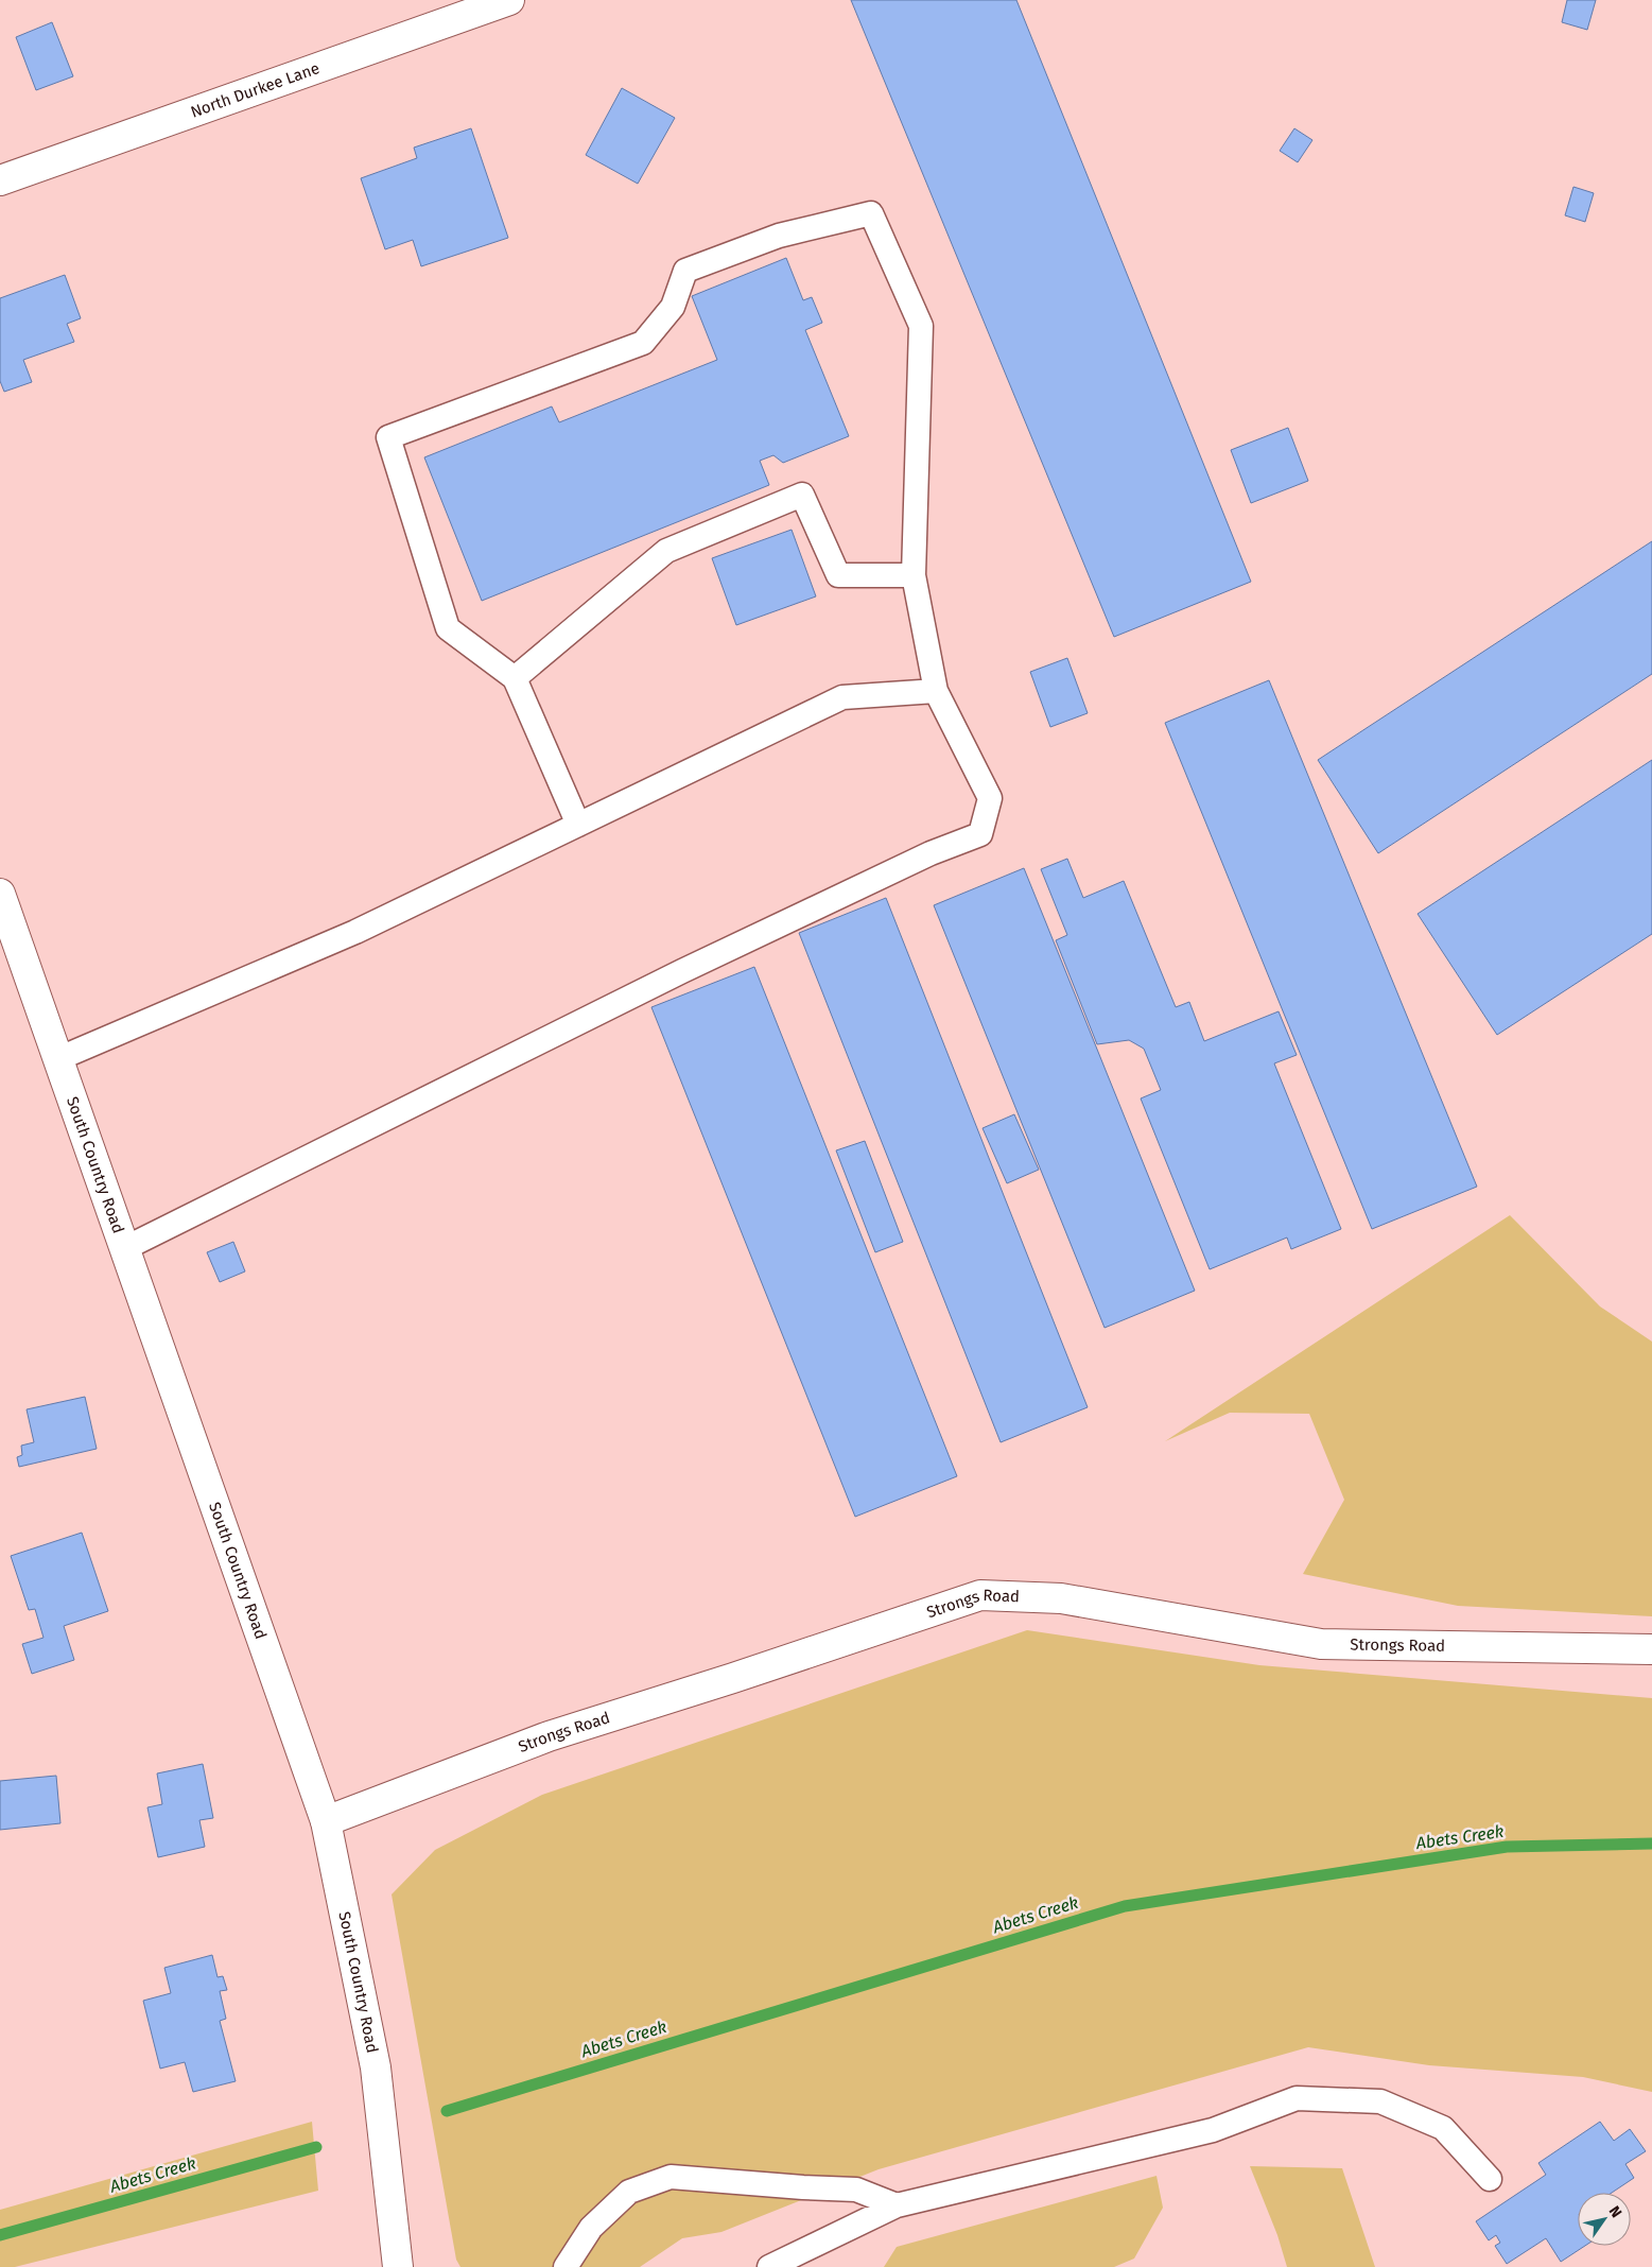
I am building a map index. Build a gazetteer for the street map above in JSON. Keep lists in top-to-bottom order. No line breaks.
{"streets":{"street":["North Durkee Lane","South Country Road","Strongs Road"]},"crossings":[["South Country Road","Strongs Road"]],"water":["Abets Creek"],"north":"top right"}
